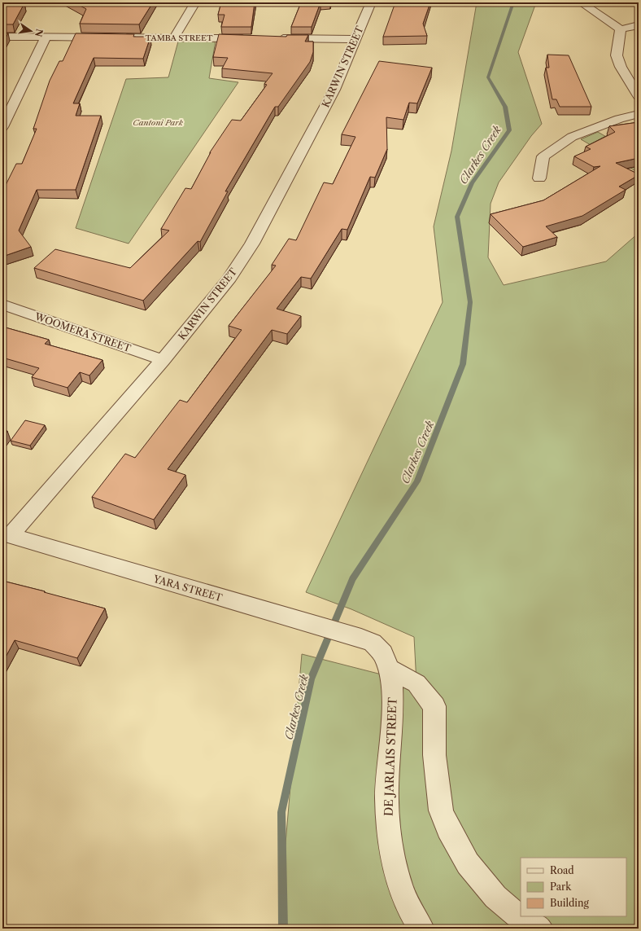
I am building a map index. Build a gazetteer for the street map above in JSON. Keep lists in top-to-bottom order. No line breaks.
{"streets":{"street":["TAMBA STREET","KARWIN STREET","WOOMERA STREET","YARA STREET","DE JARLAIS STREET"]},"crossings":[["KARWIN STREET","WOOMERA STREET"],["KARWIN STREET","YARA STREET"],["YARA STREET","DE JARLAIS STREET"]],"water":["Clarkes Creek"],"parks":["Cantoni Park"],"legend":["Road","Park","Building"],"north":"right"}
